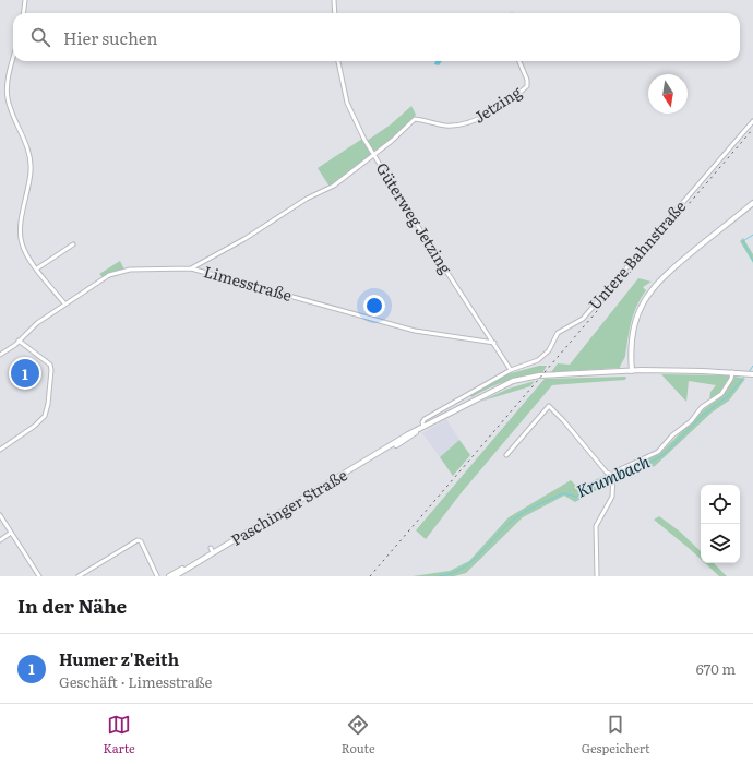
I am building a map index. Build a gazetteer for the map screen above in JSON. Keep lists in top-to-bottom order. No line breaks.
{"streets":{"street":["Jetzing","Güterweg Jetzing","Untere Bahnstraße","Limesstraße","Paschinger Straße"]},"crossings":[["Jetzing","Güterweg Jetzing"],["Güterweg Jetzing","Untere Bahnstraße"],["Güterweg Jetzing","Limesstraße"],["Untere Bahnstraße","Paschinger Straße"]],"water":["Krumbach"],"north":"bottom","page":{"search":"Hier suchen","pins":"1","heading":"In der Nähe","list":[{"mark":"1","name":"Humer z'Reith","note":"Geschäft · Limesstraße","value":"670 m"}],"nav":["Karte","Route","Gespeichert"]}}
